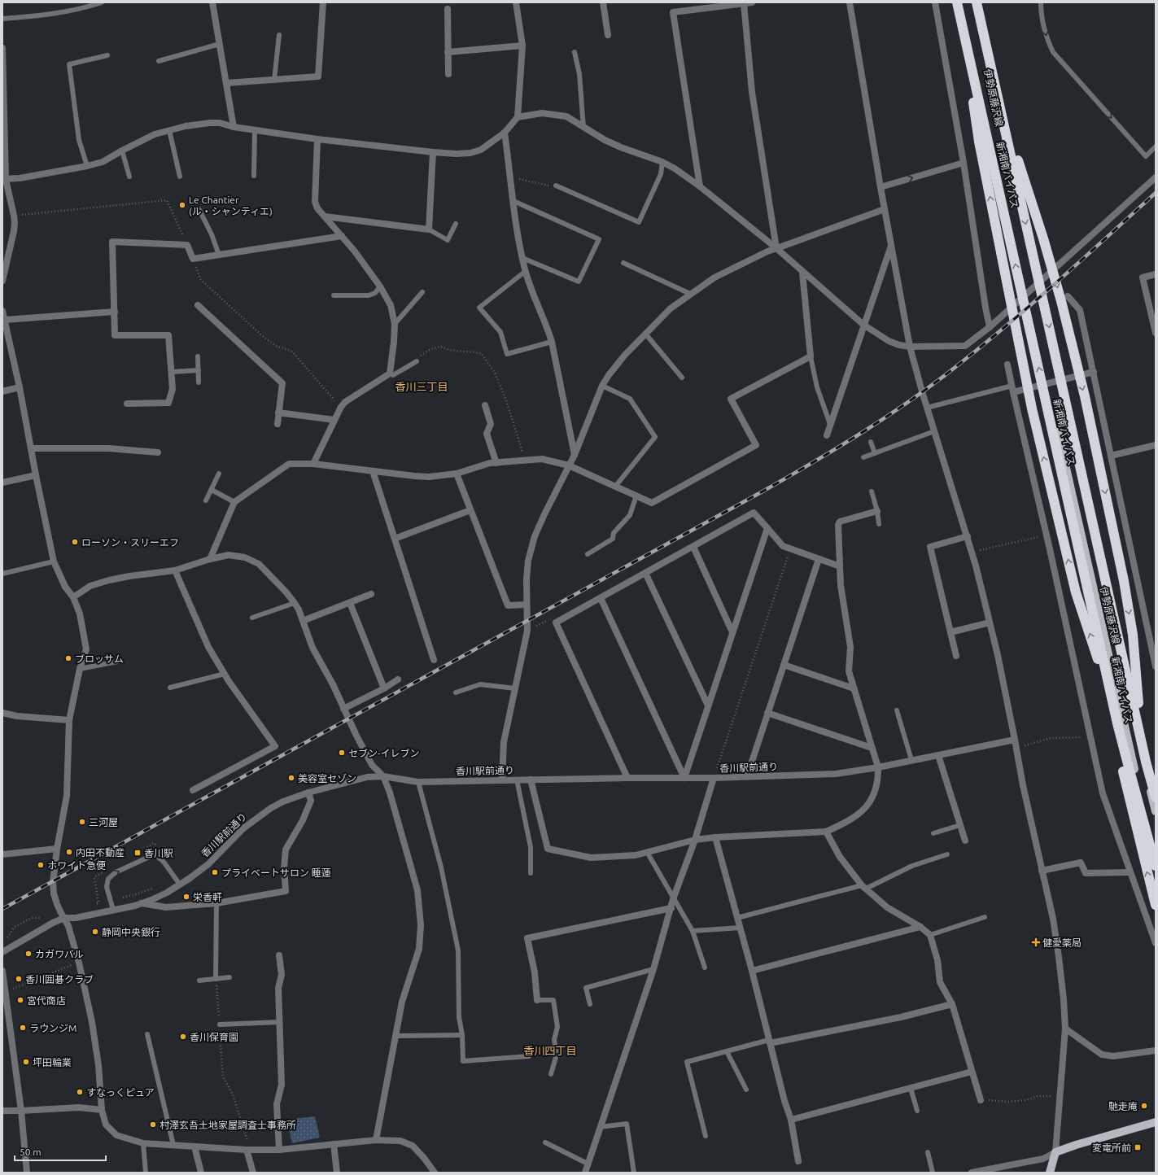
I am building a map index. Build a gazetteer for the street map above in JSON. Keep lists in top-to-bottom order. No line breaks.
{"streets":{"highway":["新湘南バイパス"],"main road":["伊勢原藤沢線"],"street":["香川駅前通り"]},"crossings":[["伊勢原藤沢線","新湘南バイパス"]],"districts":["香川三丁目","香川四丁目"],"places":{"other":["Le Chantier (ル・シャンティエ)","ローソン・スリーエフ","ブロッサム","セブン-イレブン","美容室セゾン","三河屋","内田不動産","ホワイト急便","プライベートサロン 睡蓮","栄香軒","静岡中央銀行","カガワバル","香川囲碁クラブ","宮代商店","ラウンジM","香川保育園","坪田輪業","すなっくピュア","馳走庵","村澤玄吾土地家屋調査士事務所"],"transit":["香川駅","変電所前"],"health":["健愛薬局"]},"scale_bar":"50 m"}
